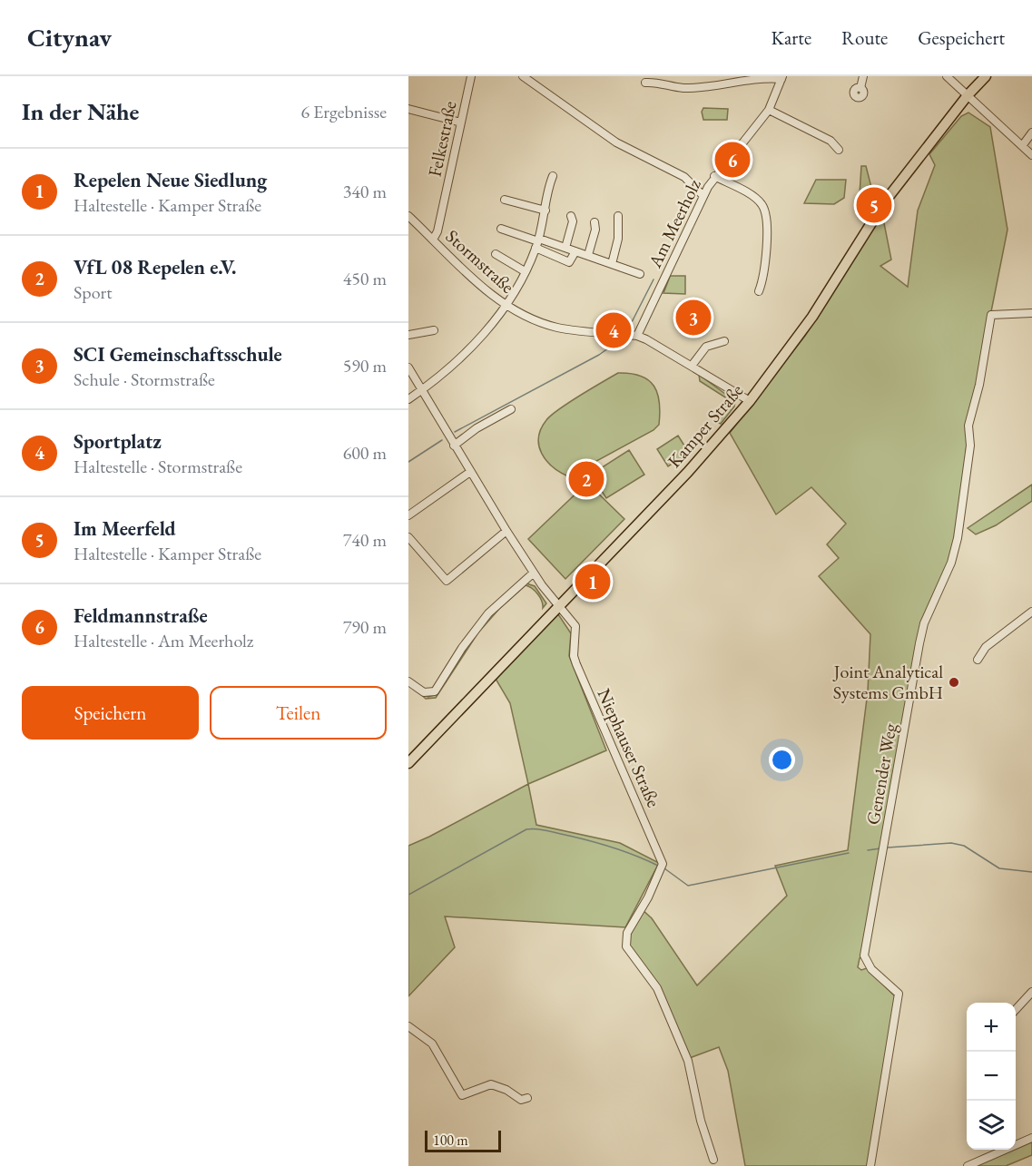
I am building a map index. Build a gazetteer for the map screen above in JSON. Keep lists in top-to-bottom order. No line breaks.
{"streets":{"main road":["Kamper Straße"],"street":["Felkestraße","Am Meerholz","Stormstraße","Niephauser Straße","Genender Weg"]},"crossings":[["Felkestraße","Stormstraße"],["Am Meerholz","Stormstraße"],["Stormstraße","Kamper Straße"],["Kamper Straße","Niephauser Straße"]],"places":["Joint Analytical Systems GmbH"],"scale_bar":"100 m","page":{"header":"Citynav","nav":["Karte","Route","Gespeichert"],"heading":["In der Nähe","6 Ergebnisse"],"pins":["6","5","3","4","2","1"],"list":[{"mark":"1","name":"Repelen Neue Siedlung","note":"Haltestelle · Kamper Straße","value":"340 m"},{"mark":"2","name":"VfL 08 Repelen e.V.","note":"Sport","value":"450 m"},{"mark":"3","name":"SCI Gemeinschaftsschule","note":"Schule · Stormstraße","value":"590 m"},{"mark":"4","name":"Sportplatz","note":"Haltestelle · Stormstraße","value":"600 m"},{"mark":"5","name":"Im Meerfeld","note":"Haltestelle · Kamper Straße","value":"740 m"},{"mark":"6","name":"Feldmannstraße","note":"Haltestelle · Am Meerholz","value":"790 m"}],"buttons":["Speichern","Teilen"],"map_buttons":["+","−"],"scale":"100 m"}}
